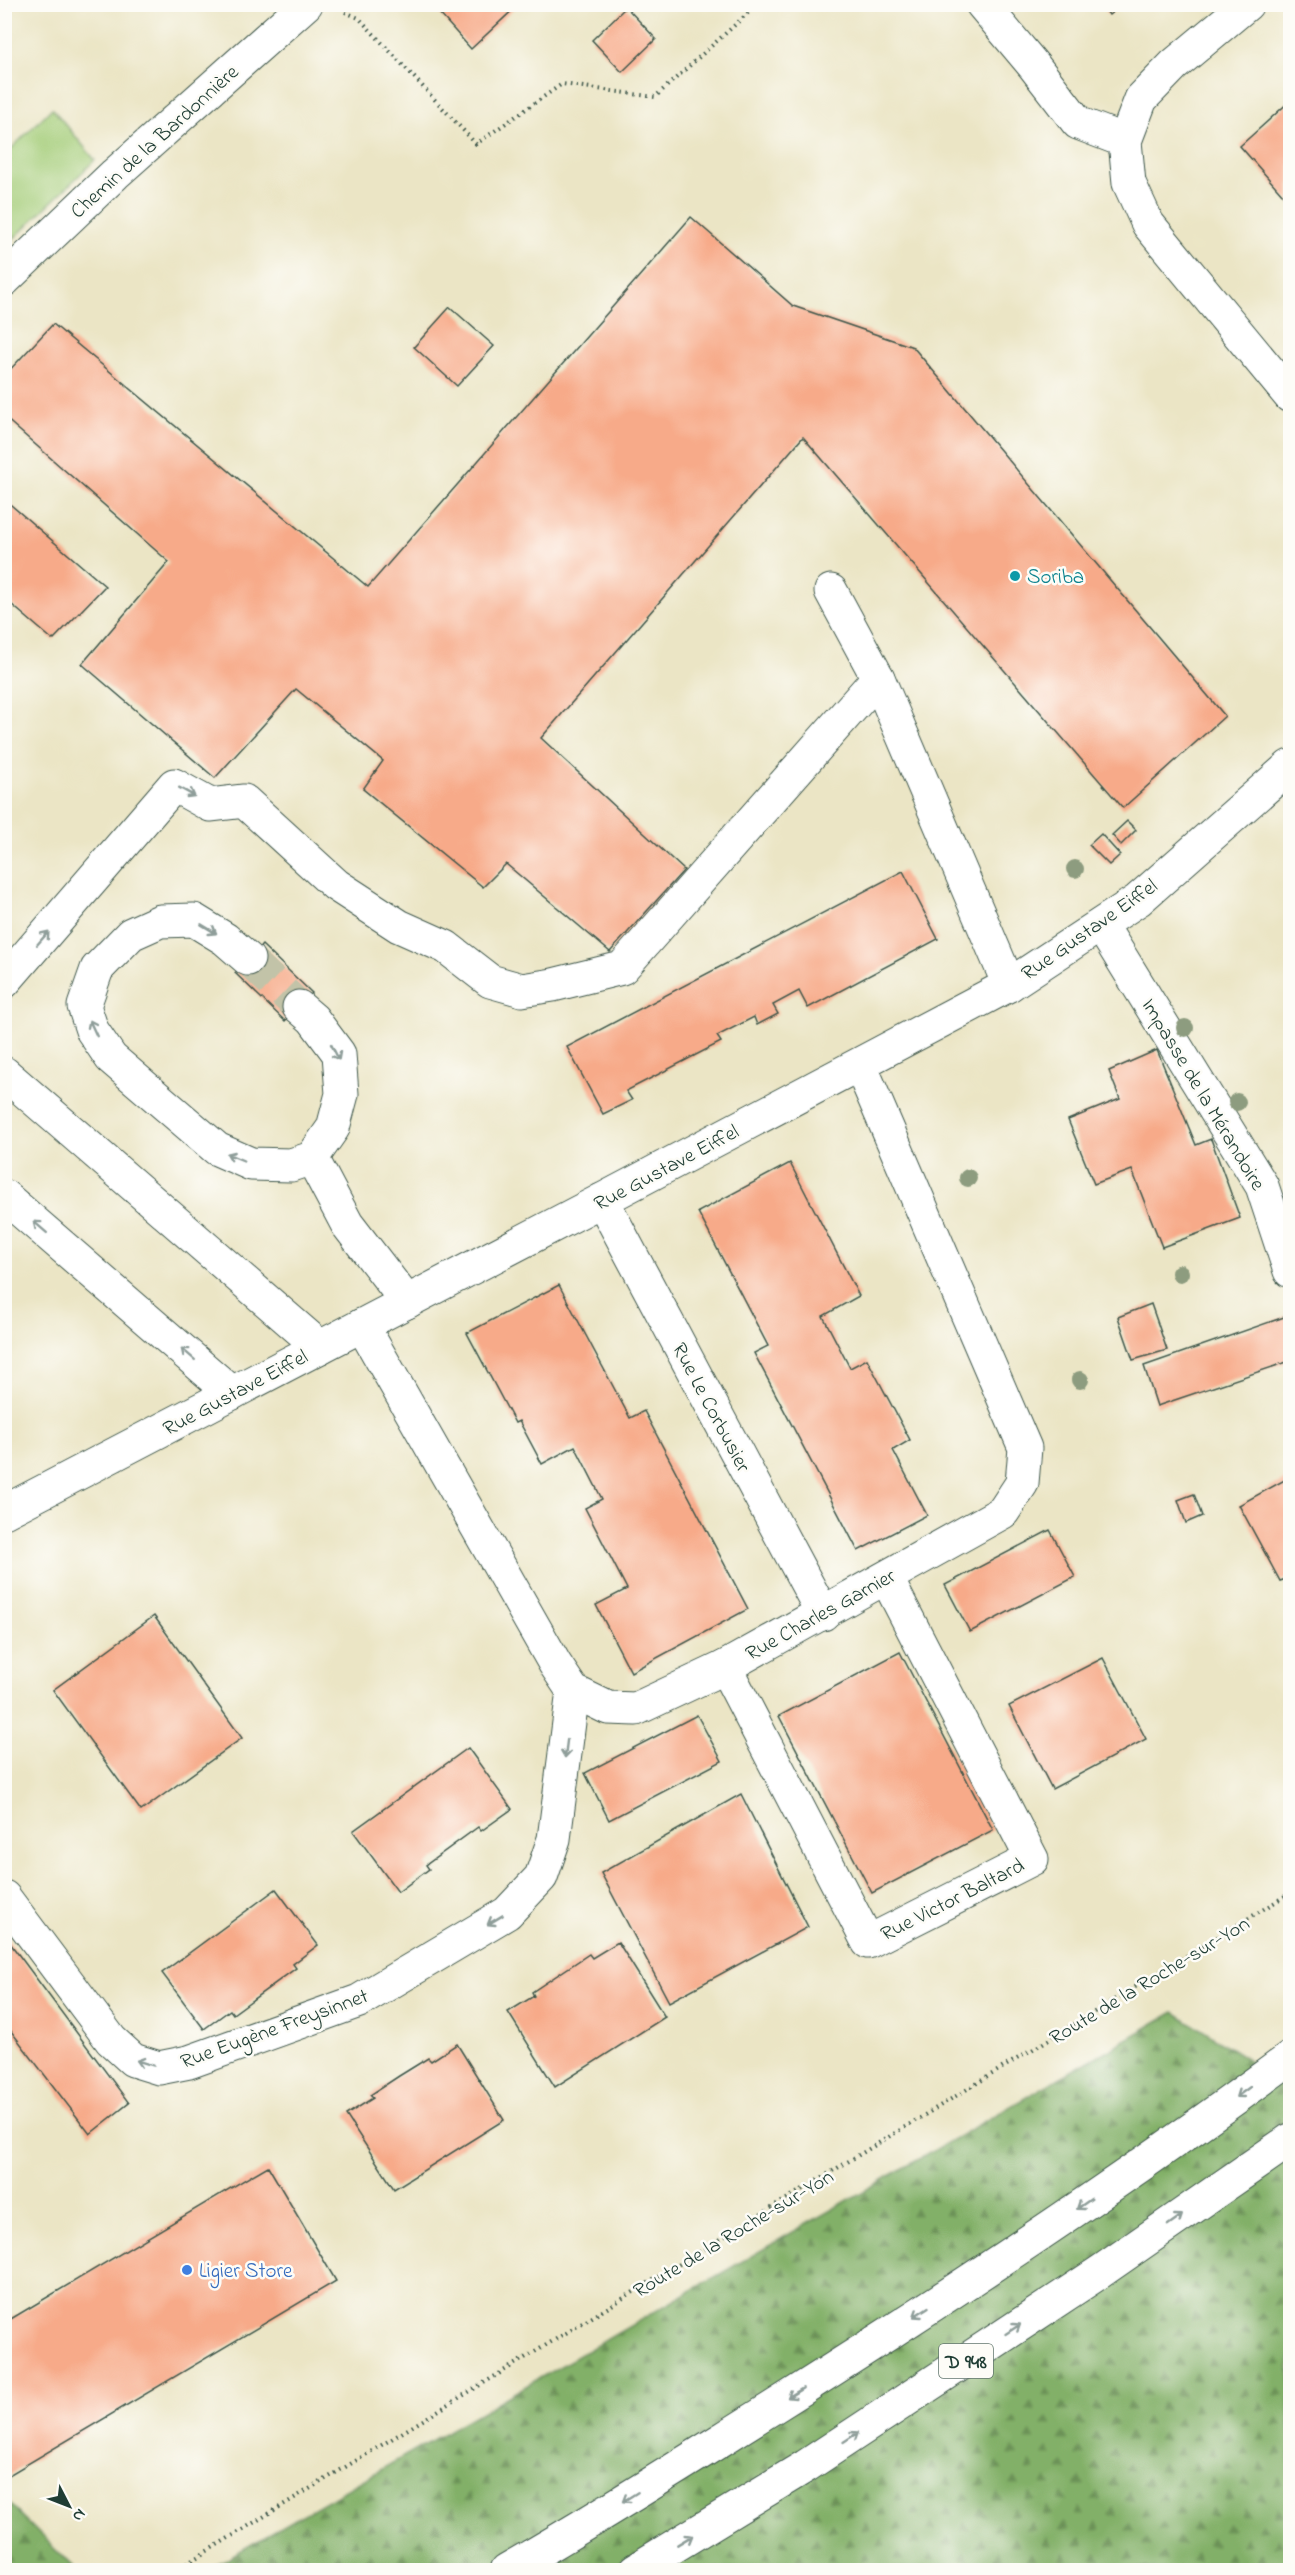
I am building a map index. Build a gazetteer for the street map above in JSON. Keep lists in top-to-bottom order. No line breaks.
{"streets":{"main road":["Chemin de la Bardonnière","Rue Gustave Eiffel","Impasse de la Mérandoire","Rue Le Corbusier","Rue Charles Garnier","Rue Victor Baltard","Rue Eugène Freysinnet","D 948"],"path":["Route de la Roche-sur-Yon"]},"crossings":[["Rue Gustave Eiffel","Impasse de la Mérandoire"],["Rue Gustave Eiffel","Rue Le Corbusier"],["Rue Gustave Eiffel","Rue Charles Garnier"],["Rue Le Corbusier","Rue Charles Garnier"],["Rue Charles Garnier","Rue Victor Baltard"],["Rue Charles Garnier","Rue Eugène Freysinnet"]],"places":["Soriba","Ligier Store"],"north":"bottom right"}
